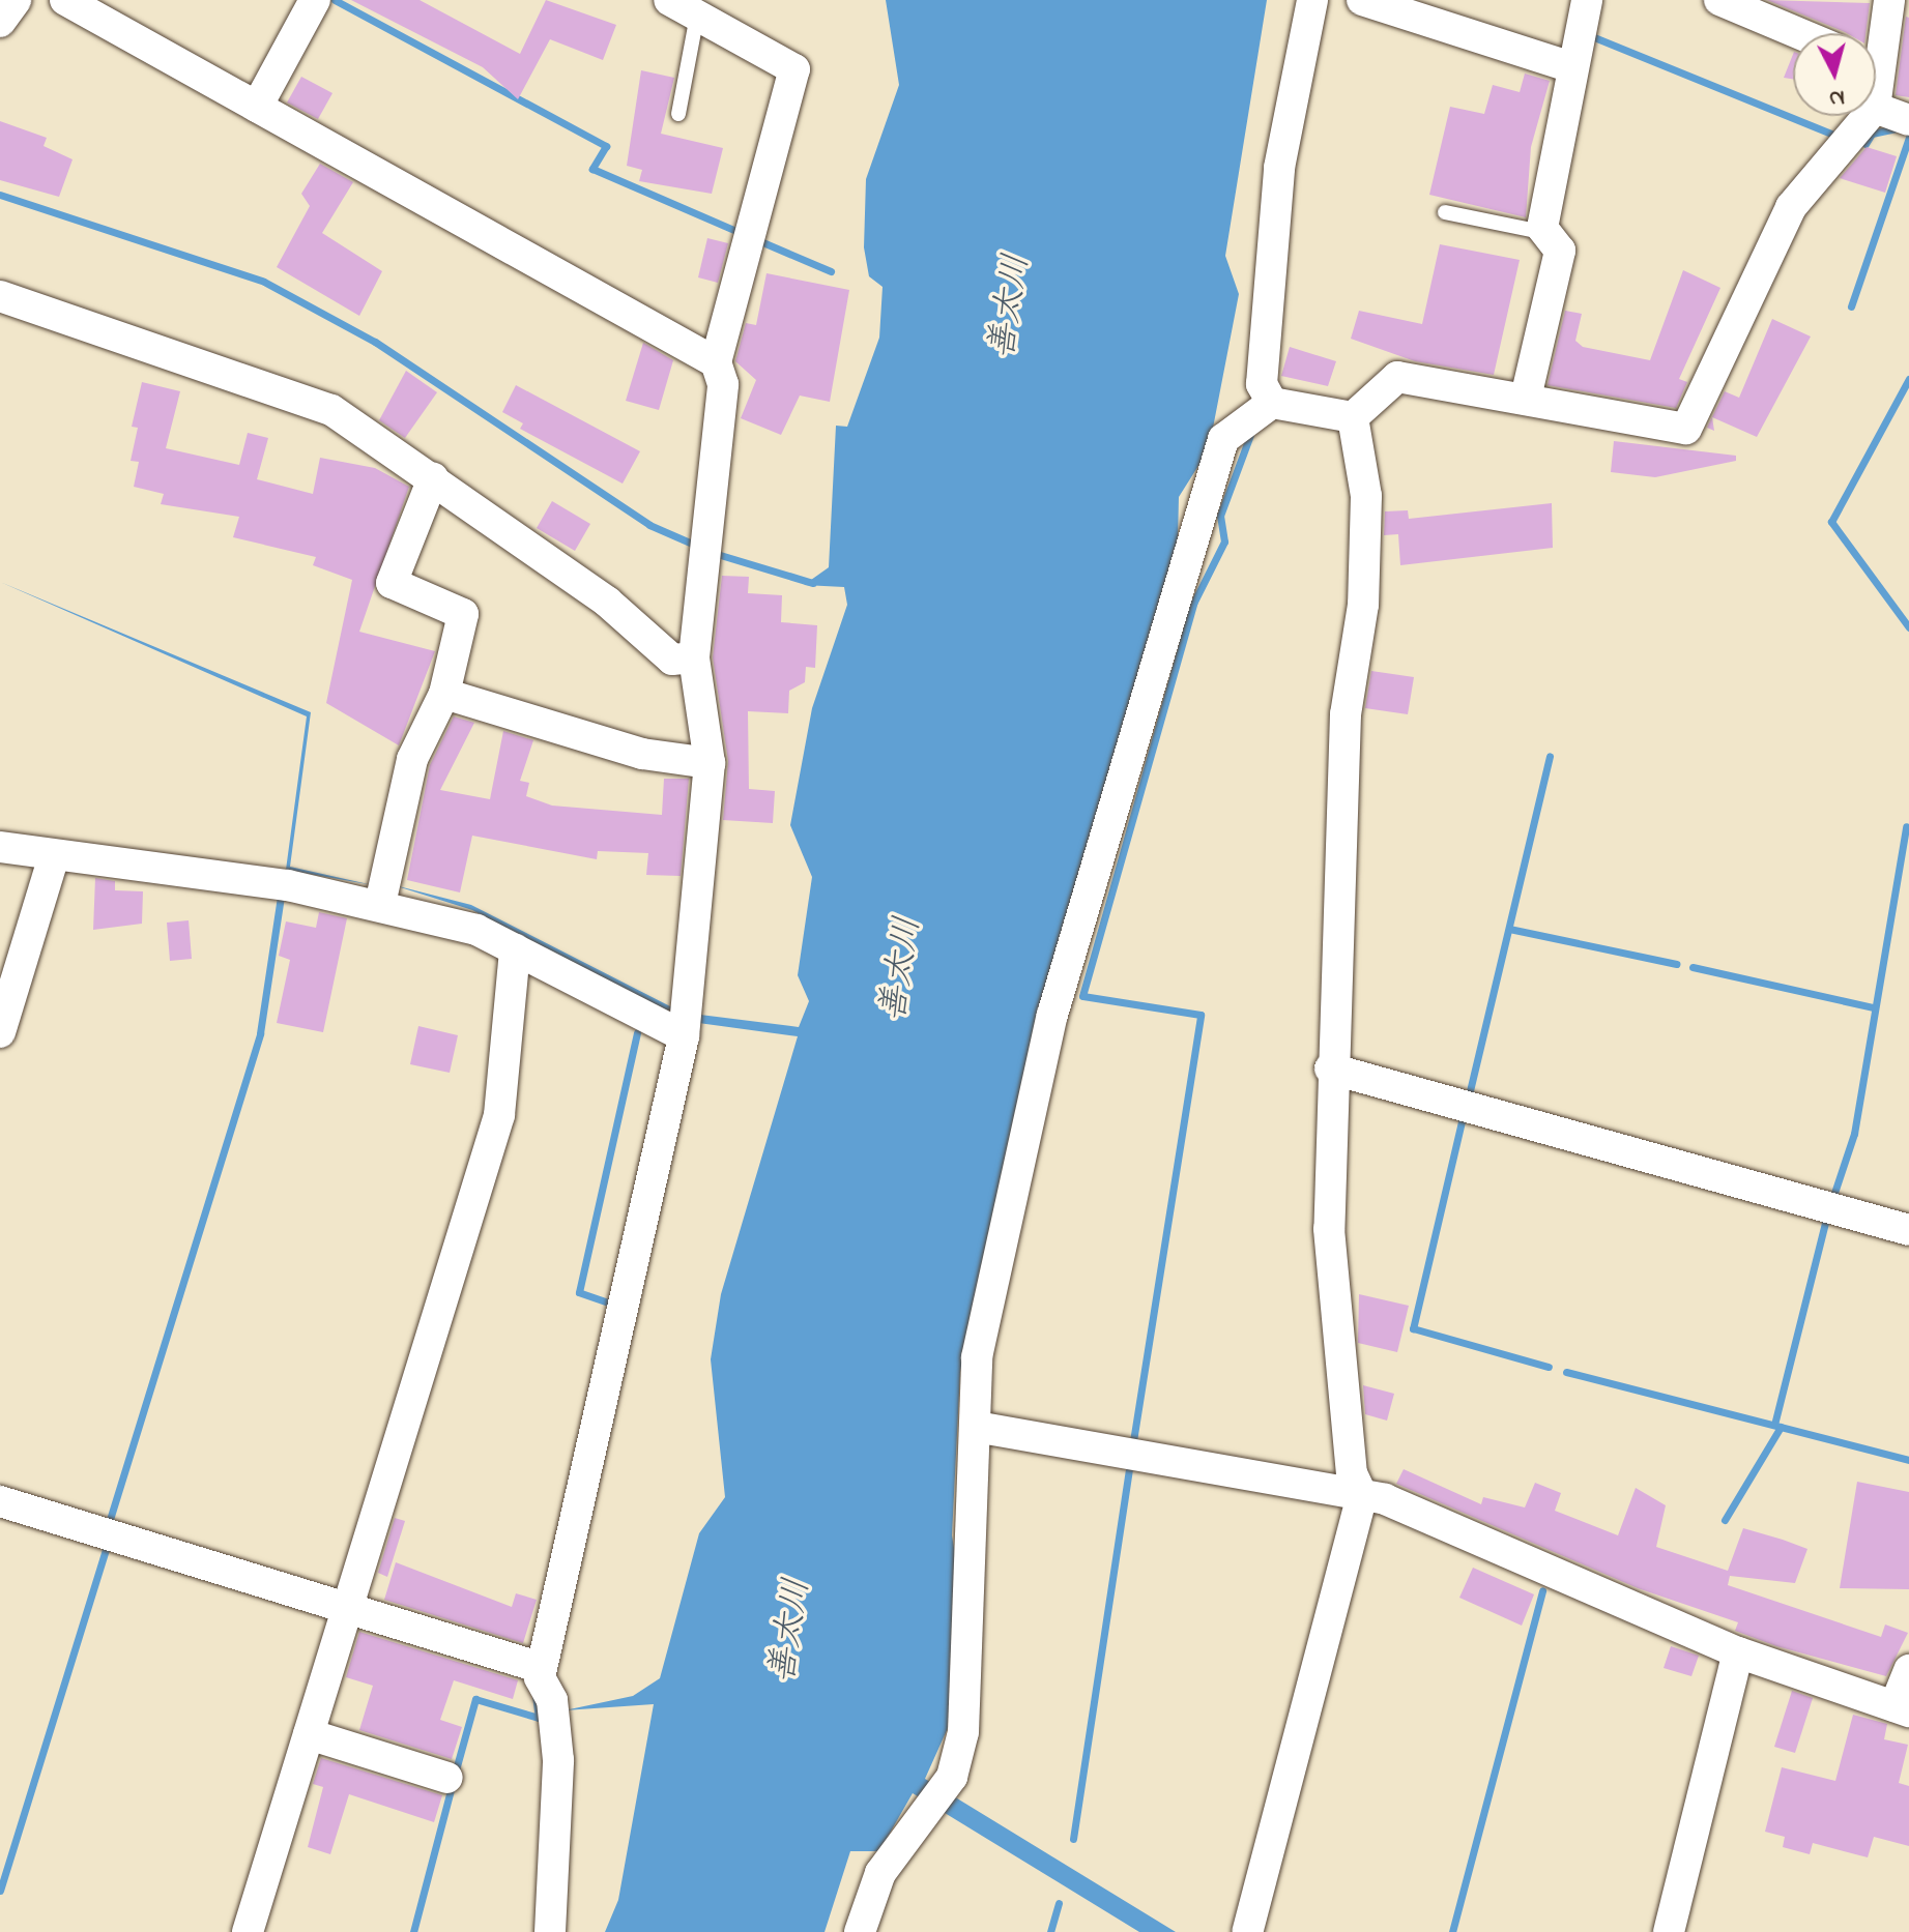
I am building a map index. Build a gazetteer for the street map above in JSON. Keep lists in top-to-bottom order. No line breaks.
{"water":["善太川"],"north":"bottom"}
